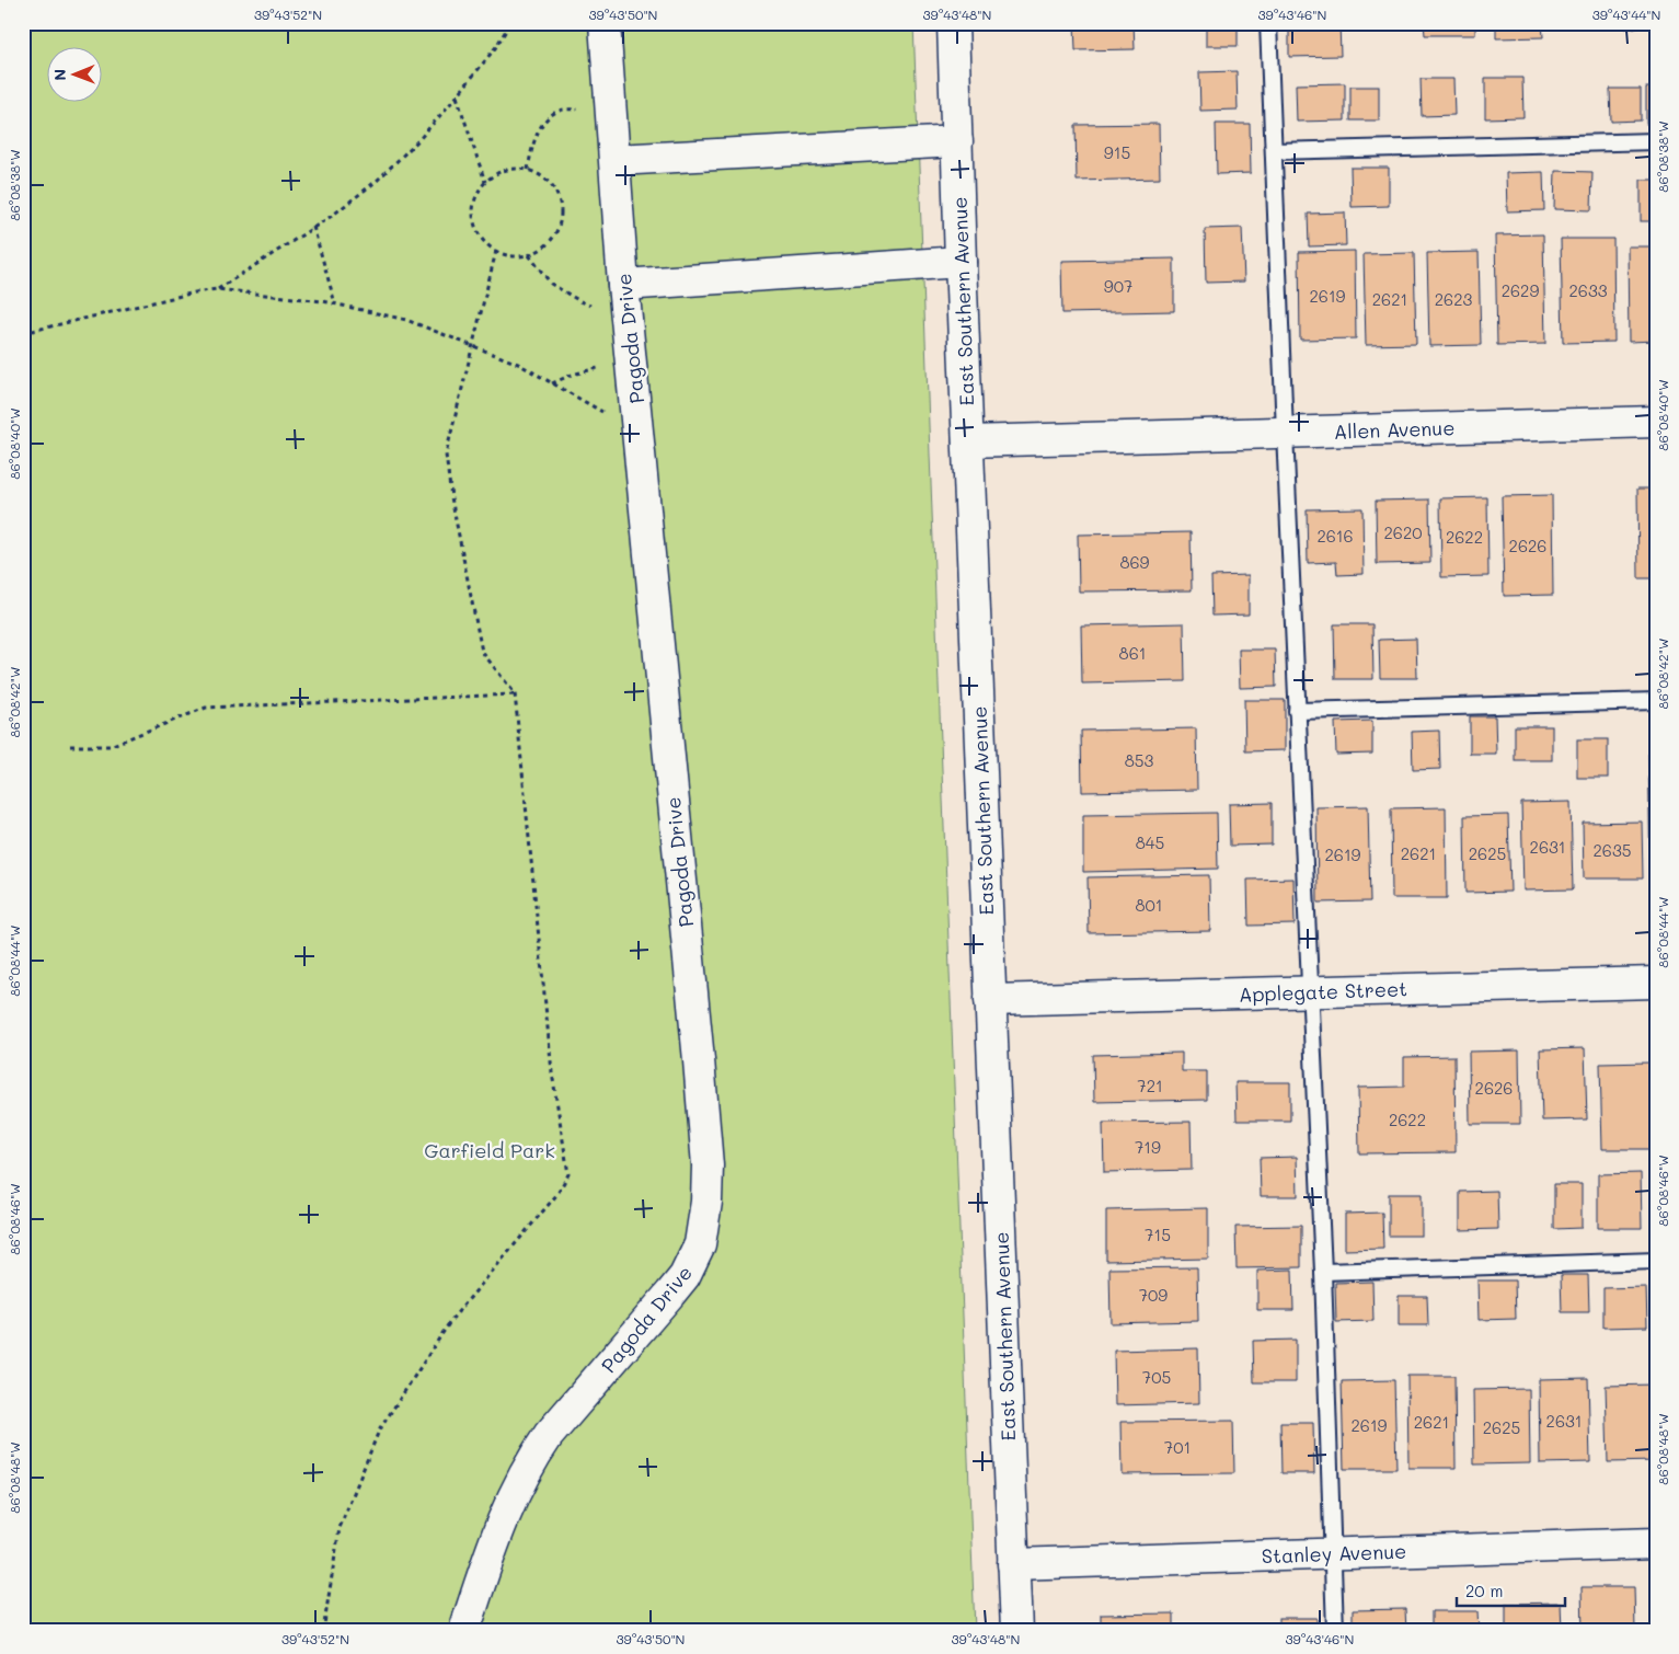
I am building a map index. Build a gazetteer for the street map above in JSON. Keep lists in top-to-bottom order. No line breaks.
{"streets":{"street":["East Southern Avenue","Pagoda Drive","Allen Avenue","Applegate Street","Stanley Avenue"]},"crossings":[["East Southern Avenue","Allen Avenue"],["East Southern Avenue","Applegate Street"],["East Southern Avenue","Stanley Avenue"]],"parks":["Garfield Park"],"house_numbers":["915","907","2629","2633","2619","2621","2623","2620","2616","2622","2626","869","861","853","845","2631","2635","2621","2625","2619","801","721","2626","2622","719","715","709","705","2631","2621","2619","2625","701"],"scale_bar":"20 m","north":"left","coordinates":["39°43'52\"N","39°43'50\"N","39°43'48\"N","39°43'46\"N","39°43'44\"N","86°08'38\"W","86°08'40\"W","86°08'42\"W","86°08'44\"W","86°08'46\"W","86°08'48\"W"]}
